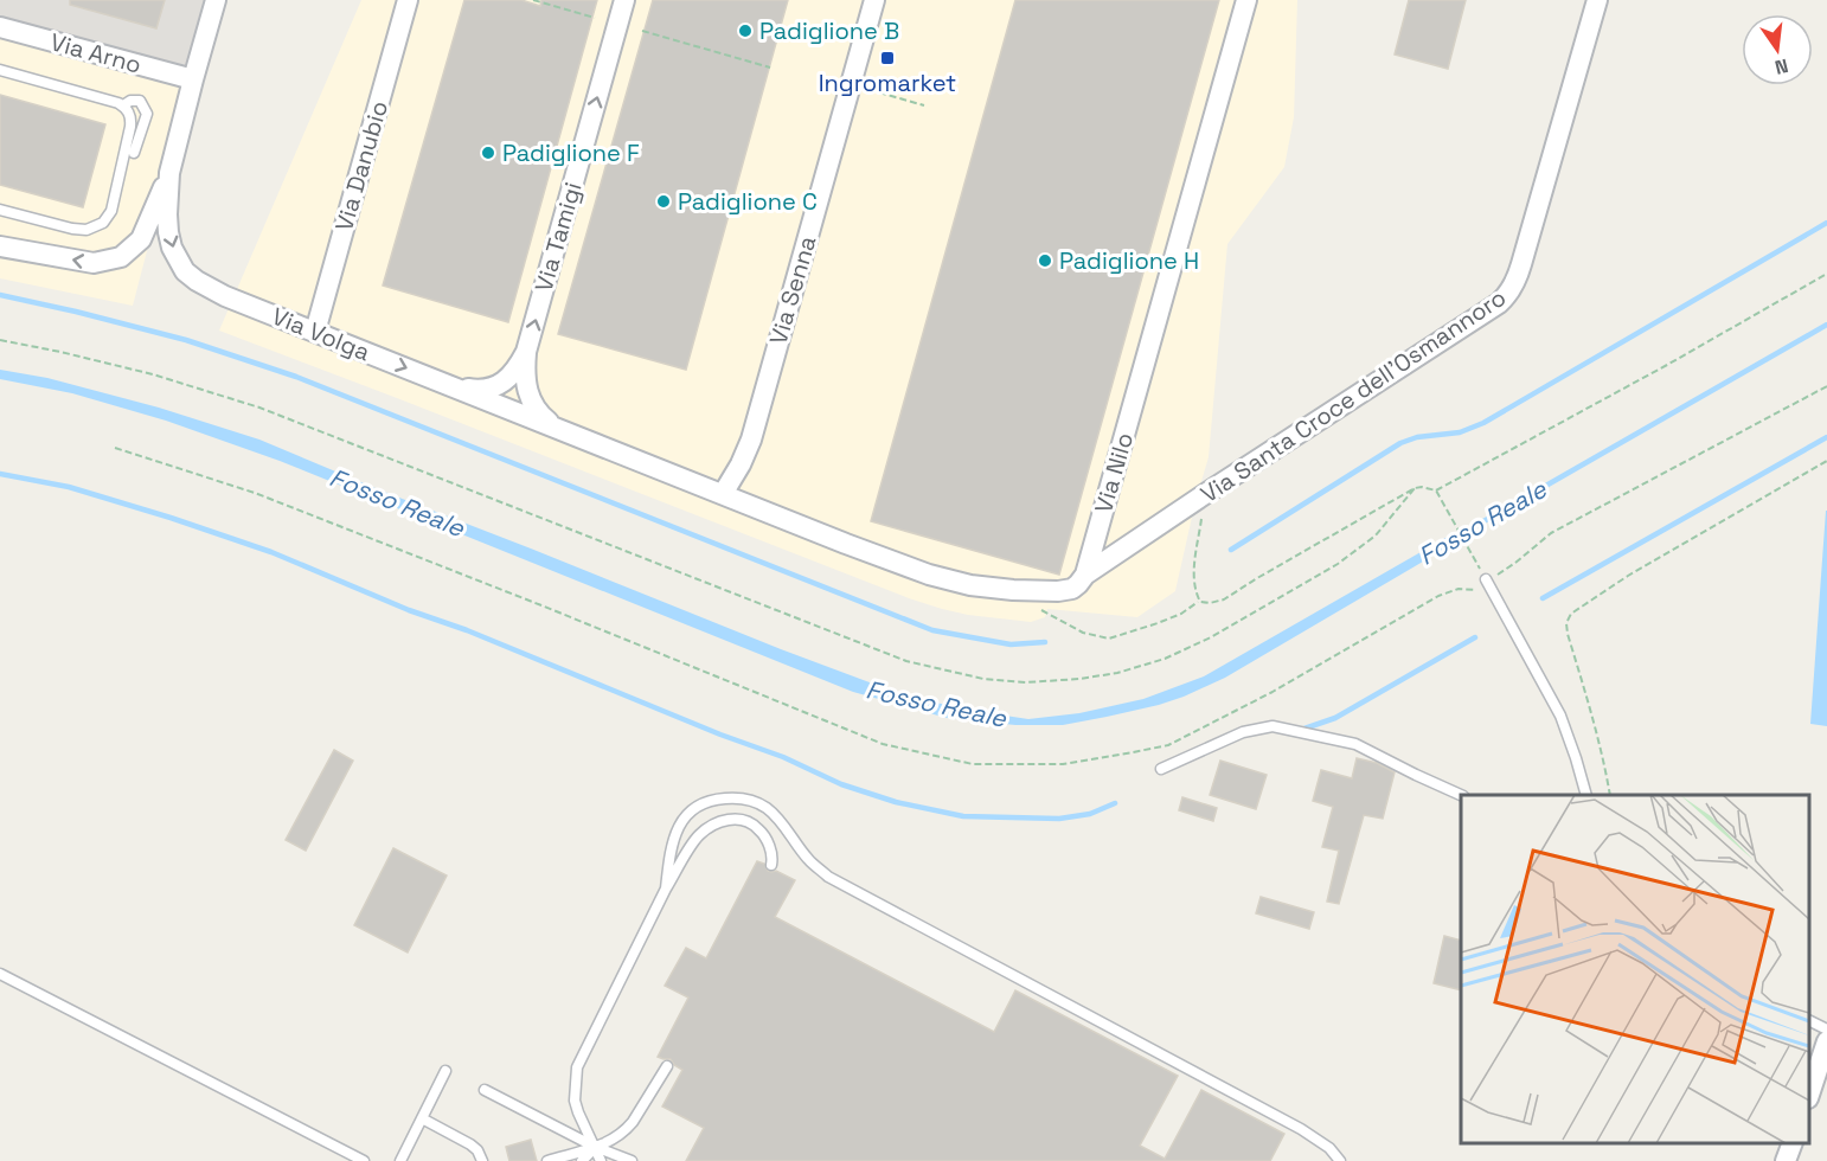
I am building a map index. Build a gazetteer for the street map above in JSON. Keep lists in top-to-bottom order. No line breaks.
{"streets":{"street":["Via Arno","Via Danubio","Via Tamigi","Via Senna","Via Volga","Via Santa Croce dell'Osmannoro","Via Nilo"]},"crossings":[["Via Arno","Via Volga"],["Via Danubio","Via Volga"],["Via Tamigi","Via Volga"],["Via Senna","Via Volga"],["Via Santa Croce dell'Osmannoro","Via Nilo"]],"one_way":["Via Tamigi","Via Volga"],"water":["Fosso Reale"],"places":{"other":["Padiglione B","Padiglione F","Padiglione C","Padiglione H"],"transit":["Ingromarket"]},"north":"bottom"}
